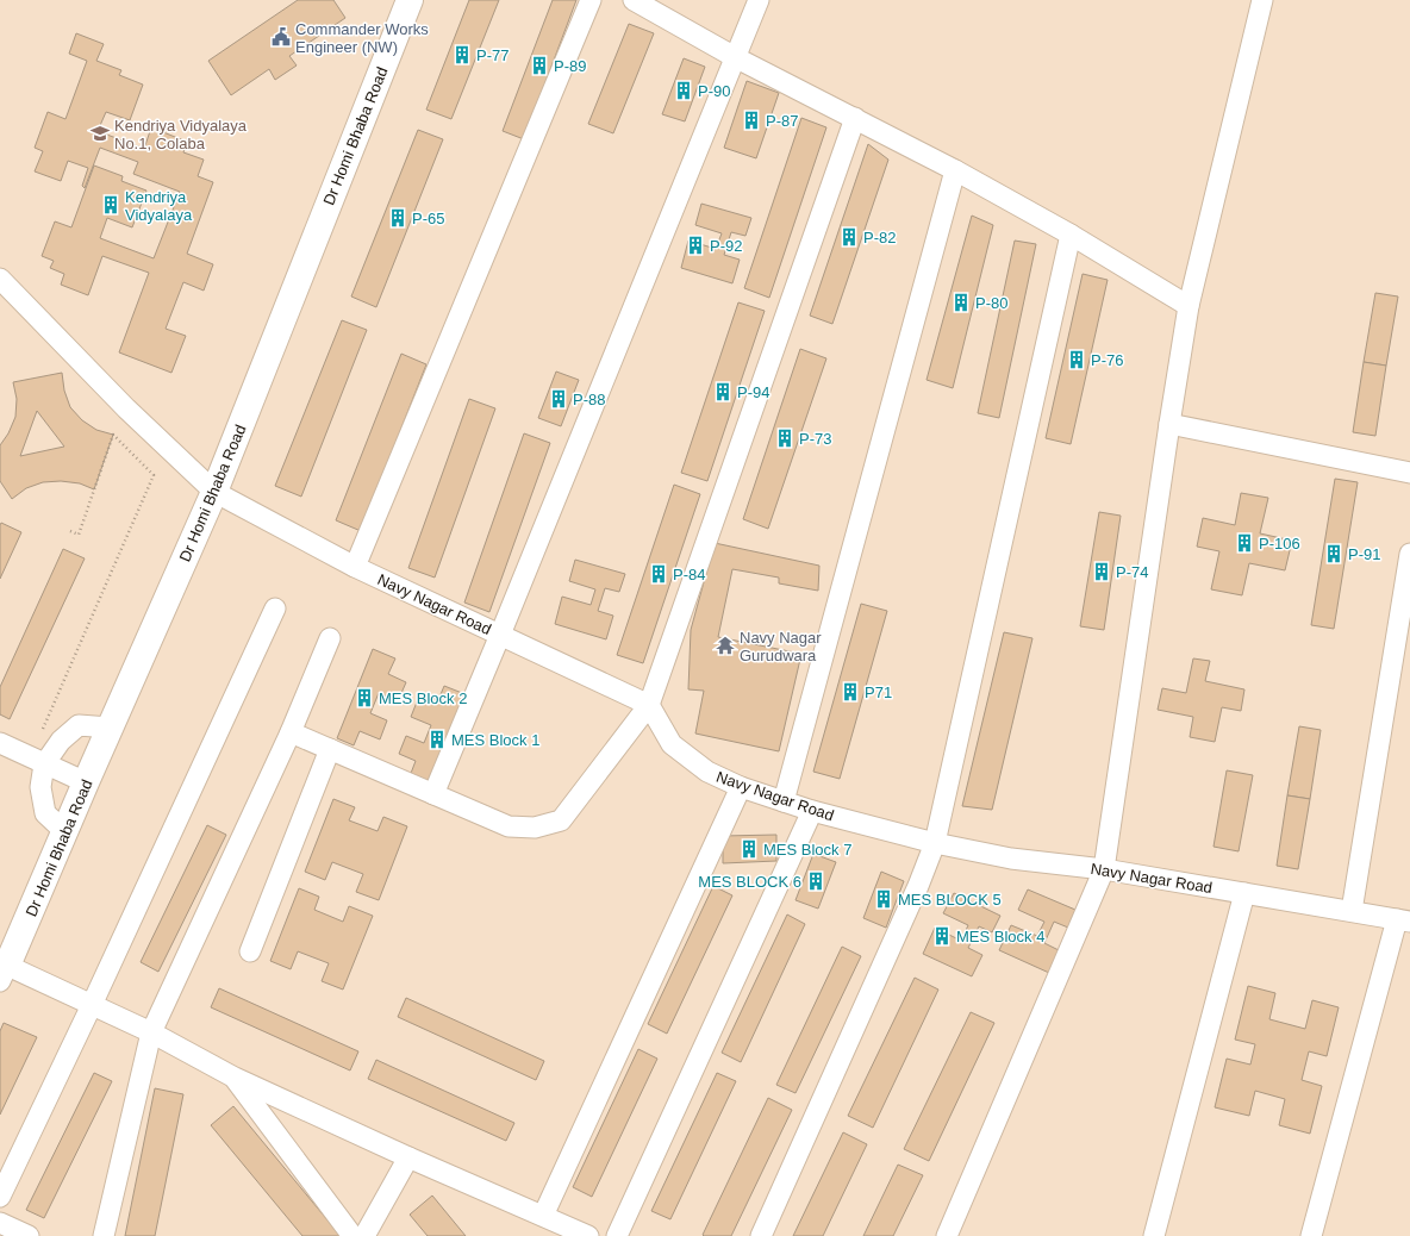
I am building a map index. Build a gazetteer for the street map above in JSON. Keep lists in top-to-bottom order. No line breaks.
{"streets":{"street":["Dr Homi Bhaba Road","Navy Nagar Road"]},"crossings":[["Dr Homi Bhaba Road","Navy Nagar Road"]],"places":{"public building":["Commander Works Engineer (NW)"],"building":["P-77","P-89","P-90","P-87","Kendriya Vidyalaya","P-65","P-82","P-92","P-80","P-76","P-94","P-88","P-73","P-106","P-91","P-74","P-84","P71","MES Block 2","MES Block 1","MES Block 7","MES BLOCK 6","MES BLOCK 5","MES Block 4"],"school or university":["Kendriya Vidyalaya No.1, Colaba"],"temple":["Navy Nagar Gurudwara"]}}
